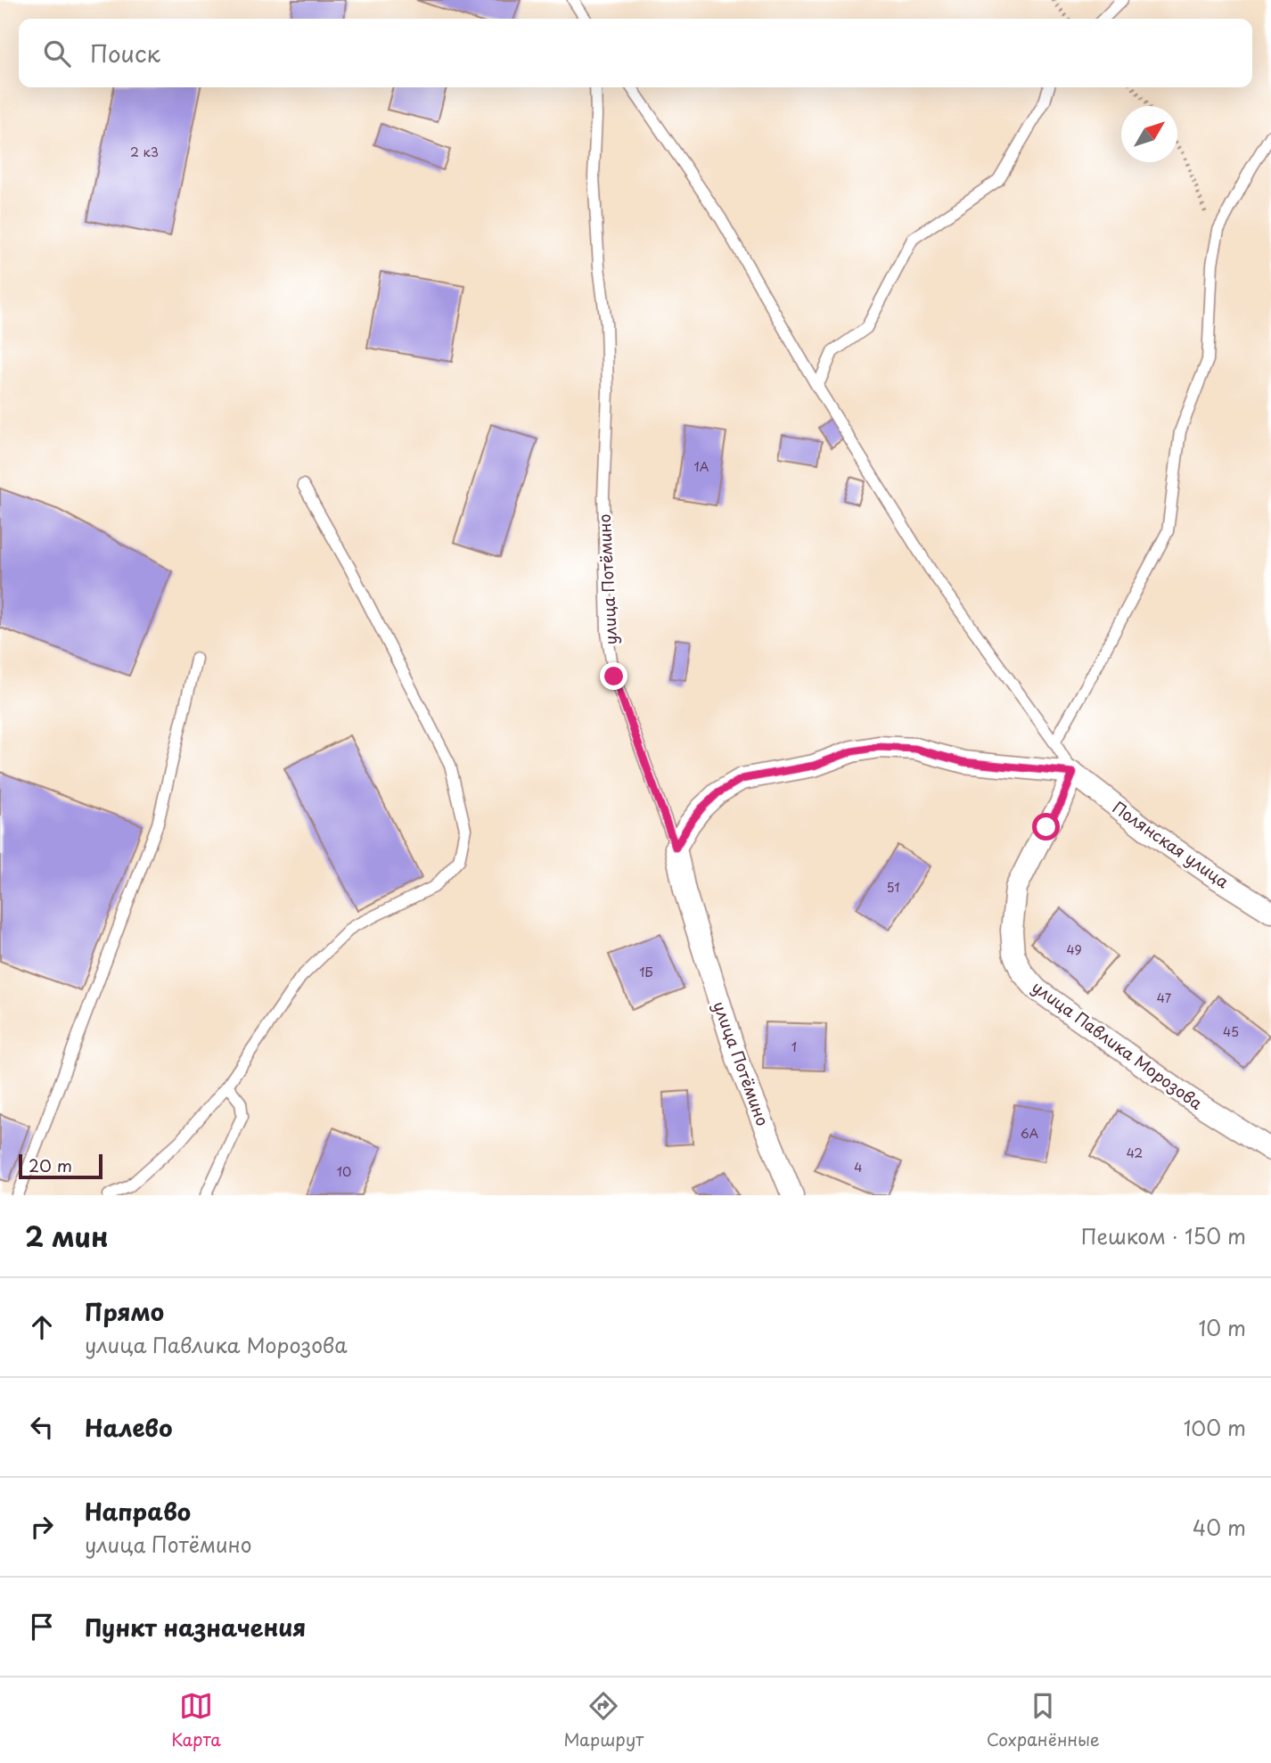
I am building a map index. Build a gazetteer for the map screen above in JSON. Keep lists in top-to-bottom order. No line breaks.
{"streets":{"street":["улица Потёмино","Полянская улица","улица Павлика Морозова"]},"crossings":[["Полянская улица","улица Павлика Морозова"]],"house_numbers":["2 к3","1А","51","49","1Б","47","45","1","6А","42","4","10"],"scale_bar":"20 m","north":"top right","page":{"search":"Поиск","scale":"20 m","heading":["2 мин","Пешком · 150 m"],"list":[["Прямо","улица Павлика Морозова","10 m"],["Налево","100 m"],["Направо","улица Потёмино","40 m"],"Пункт назначения"],"nav":["Карта","Маршрут","Сохранённые"]}}
